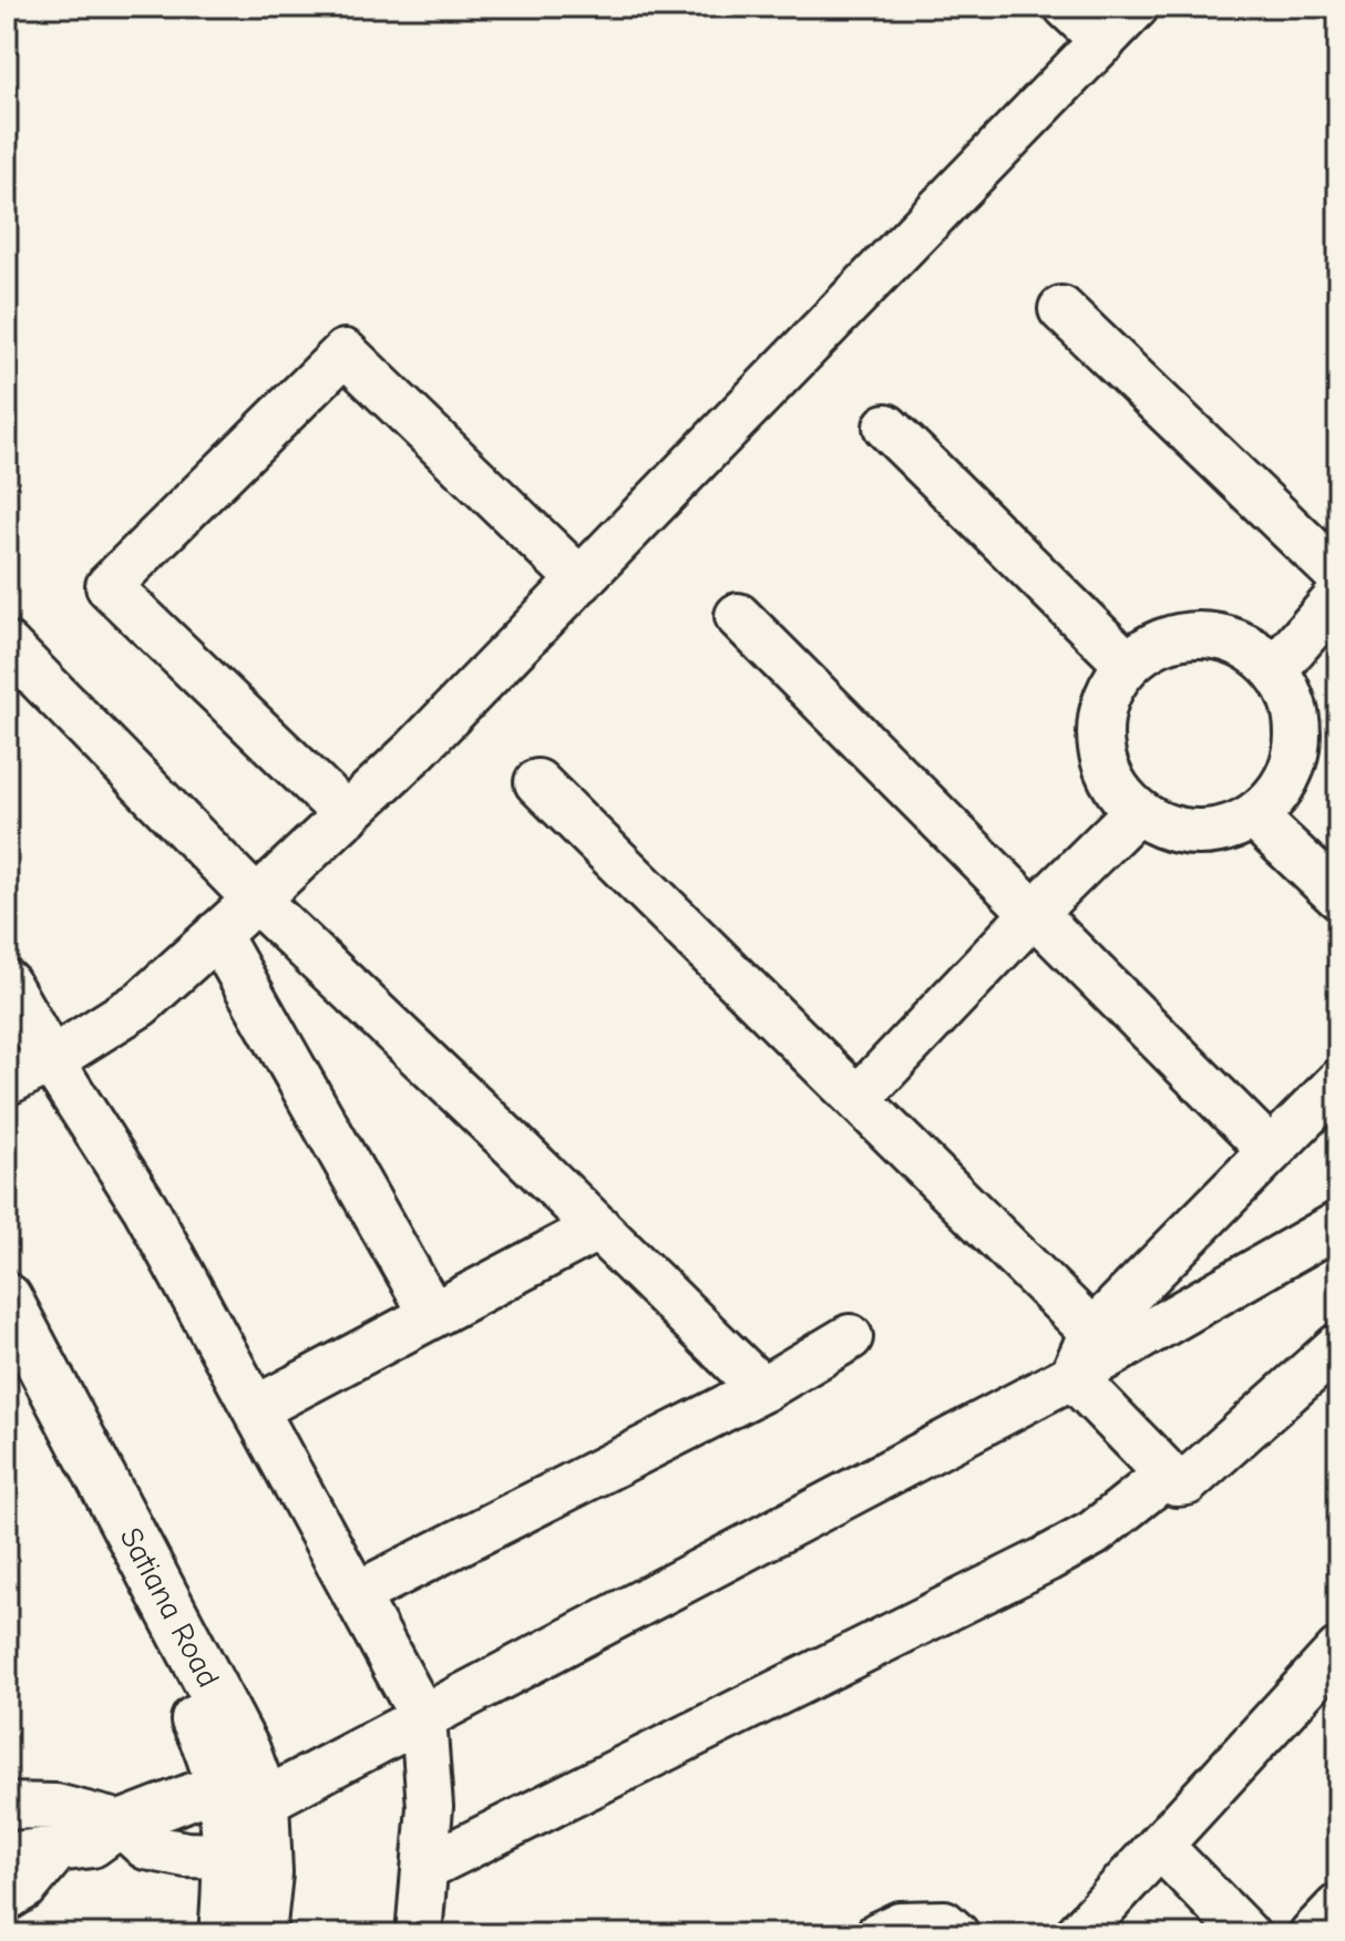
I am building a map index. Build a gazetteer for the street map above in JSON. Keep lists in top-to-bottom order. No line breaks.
{"streets":{"main road":["Satiana Road"]}}
